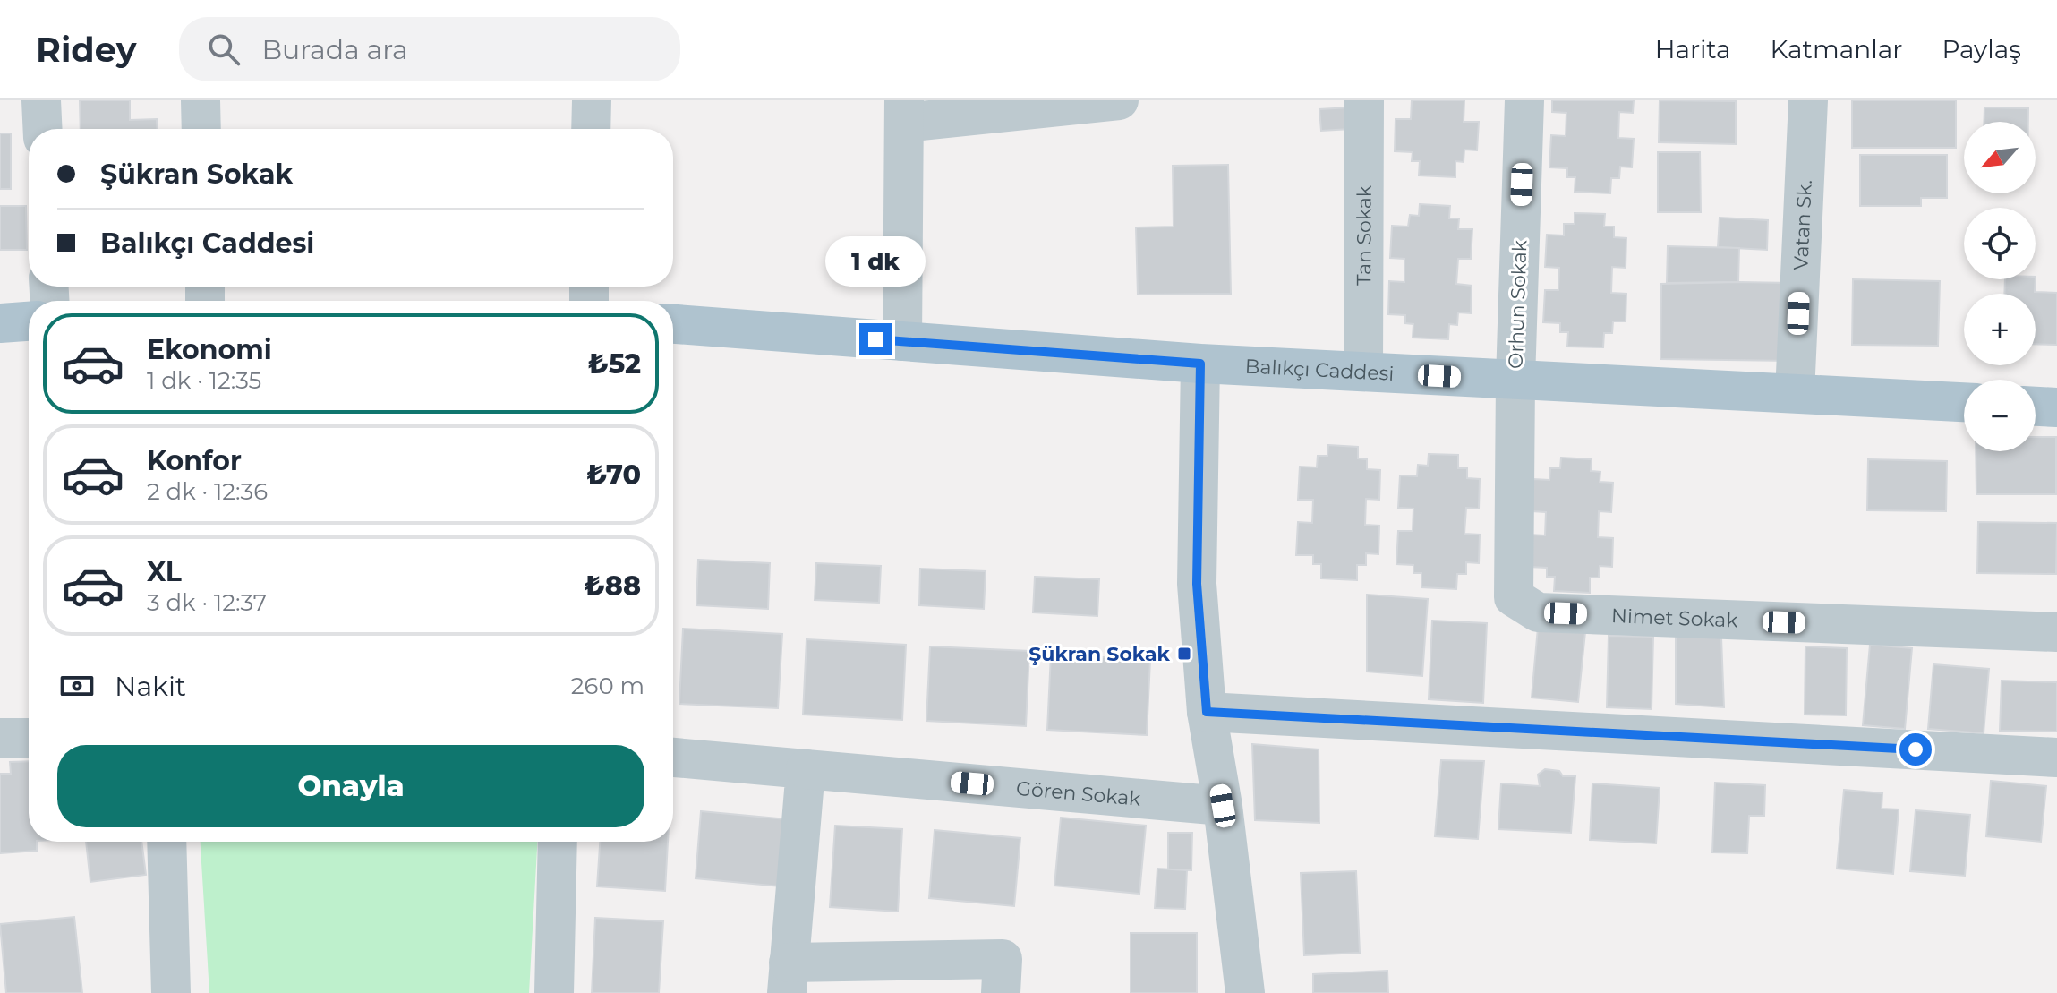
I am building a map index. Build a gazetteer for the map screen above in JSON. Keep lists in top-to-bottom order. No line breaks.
{"streets":{"main road":["Balıkçı Caddesi"],"street":["Vatan Sk.","Tan Sokak","Orhun Sokak","Nimet Sokak","Gören Sokak"]},"crossings":[["Vatan Sk.","Balıkçı Caddesi"],["Tan Sokak","Balıkçı Caddesi"],["Orhun Sokak","Balıkçı Caddesi"],["Orhun Sokak","Nimet Sokak"],["Balıkçı Caddesi","Nimet Sokak"]],"places":{"transit":["Şükran Sokak"]},"north":"bottom left","page":{"header":"Ridey","search":"Burada ara","nav":["Harita","Katmanlar","Paylaş"],"map_buttons":["+","−"],"banner":["Şükran Sokak","Balıkçı Caddesi"],"bubble":"1 dk","list":[{"name":"Ekonomi","note":"1 dk · 12:35","value":"₺52"},{"name":"Konfor","note":"2 dk · 12:36","value":"₺70"},{"name":"XL","note":"3 dk · 12:37","value":"₺88"}],"pay":["Nakit","260 m"],"buttons":"Onayla"}}
